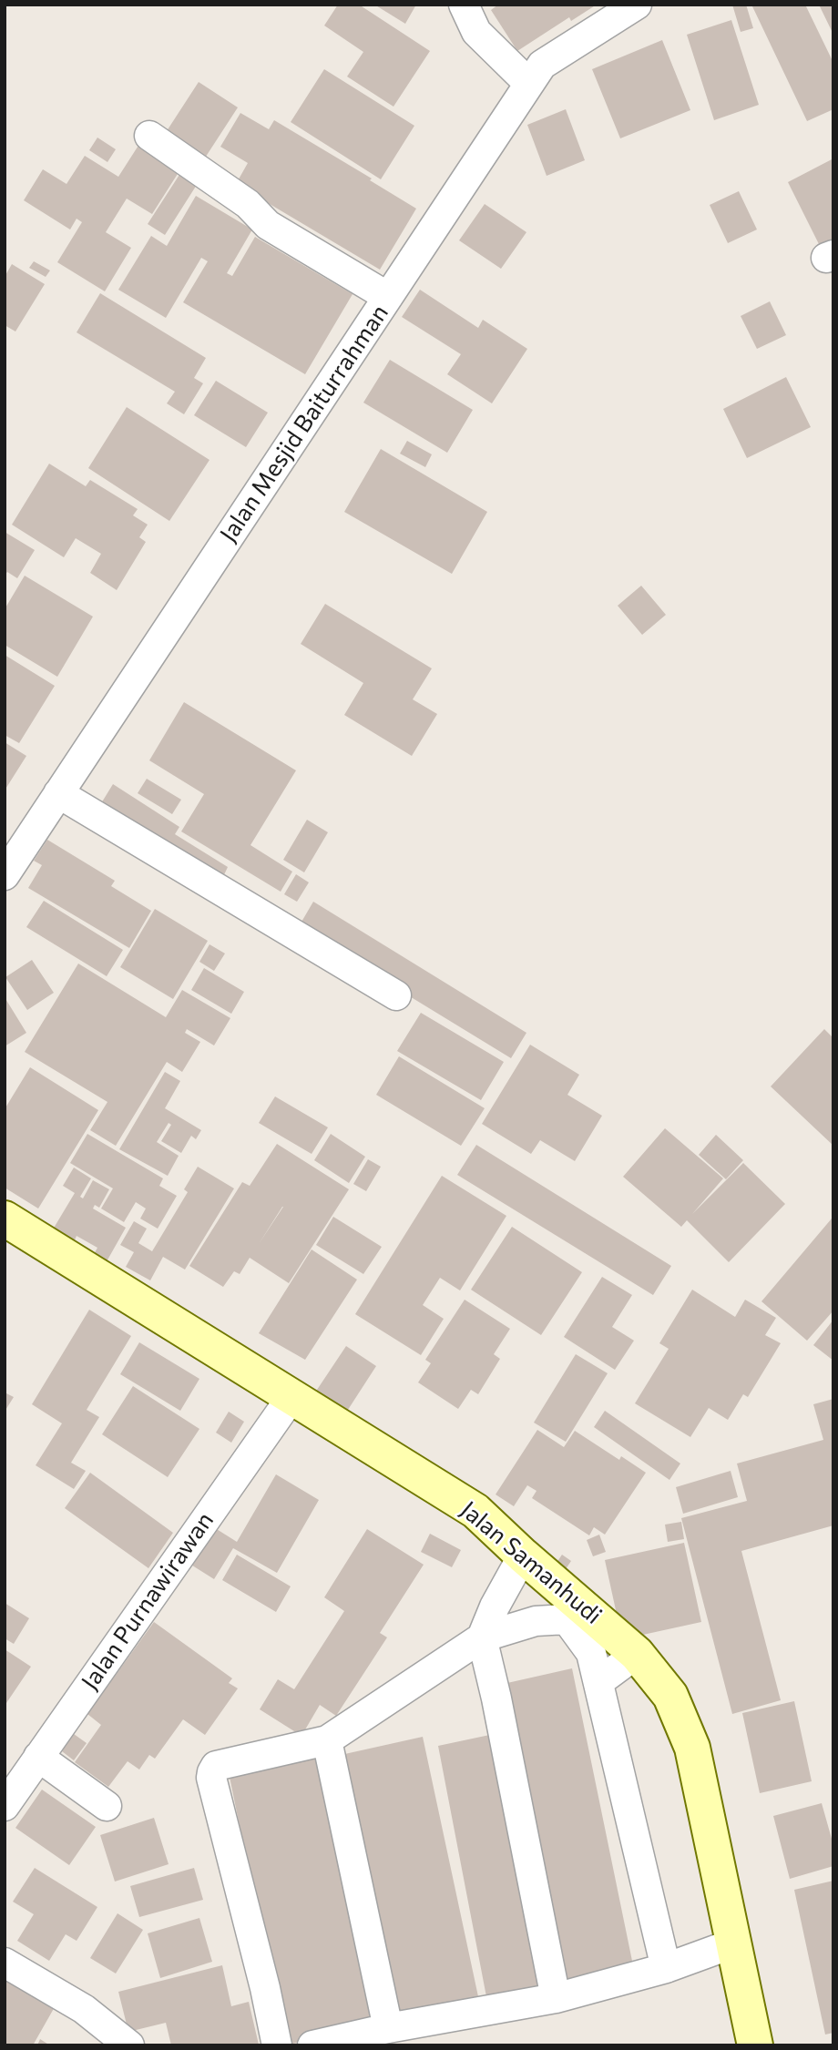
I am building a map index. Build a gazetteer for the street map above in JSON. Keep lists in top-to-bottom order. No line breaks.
{"streets":{"street":["Jalan Mesjid Baiturrahman","Jalan Samanhudi","Jalan Purnawirawan"]},"crossings":[["Jalan Samanhudi","Jalan Purnawirawan"]]}
